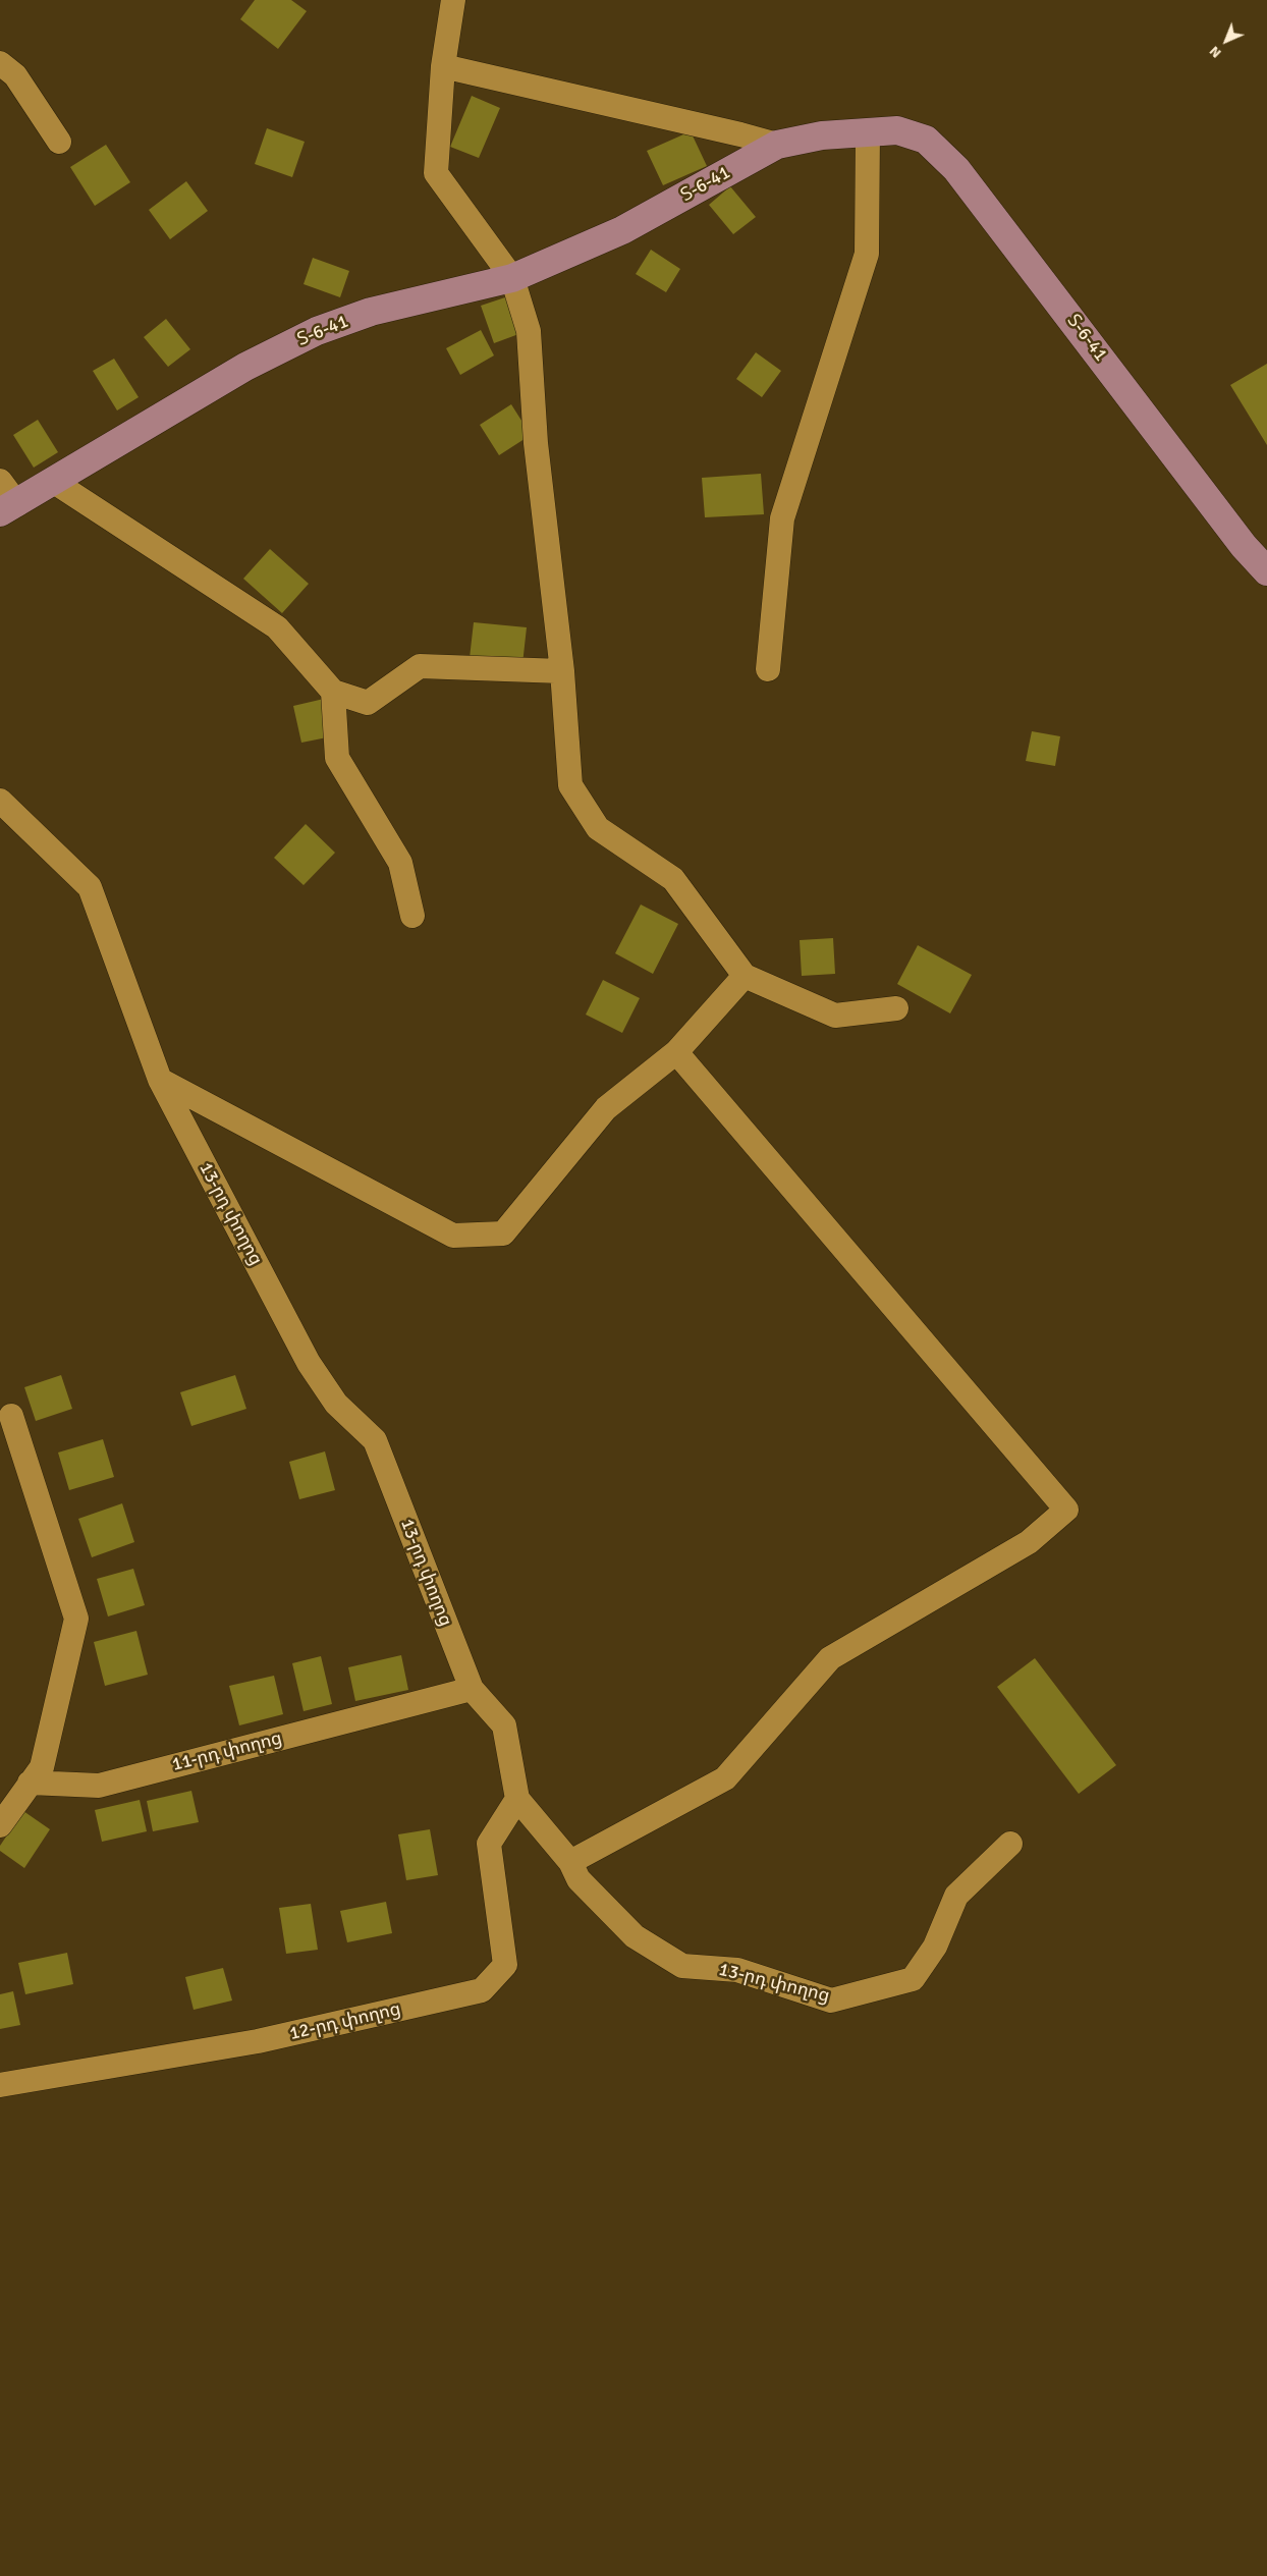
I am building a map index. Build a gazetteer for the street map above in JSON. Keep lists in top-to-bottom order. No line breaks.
{"streets":{"main road":["Տ-6-41"],"street":["13-րդ փողոց","11-րդ փողոց","12-րդ փողոց"]},"crossings":[["13-րդ փողոց","11-րդ փողոց"],["13-րդ փողոց","12-րդ փողոց"]],"north":"bottom left"}
